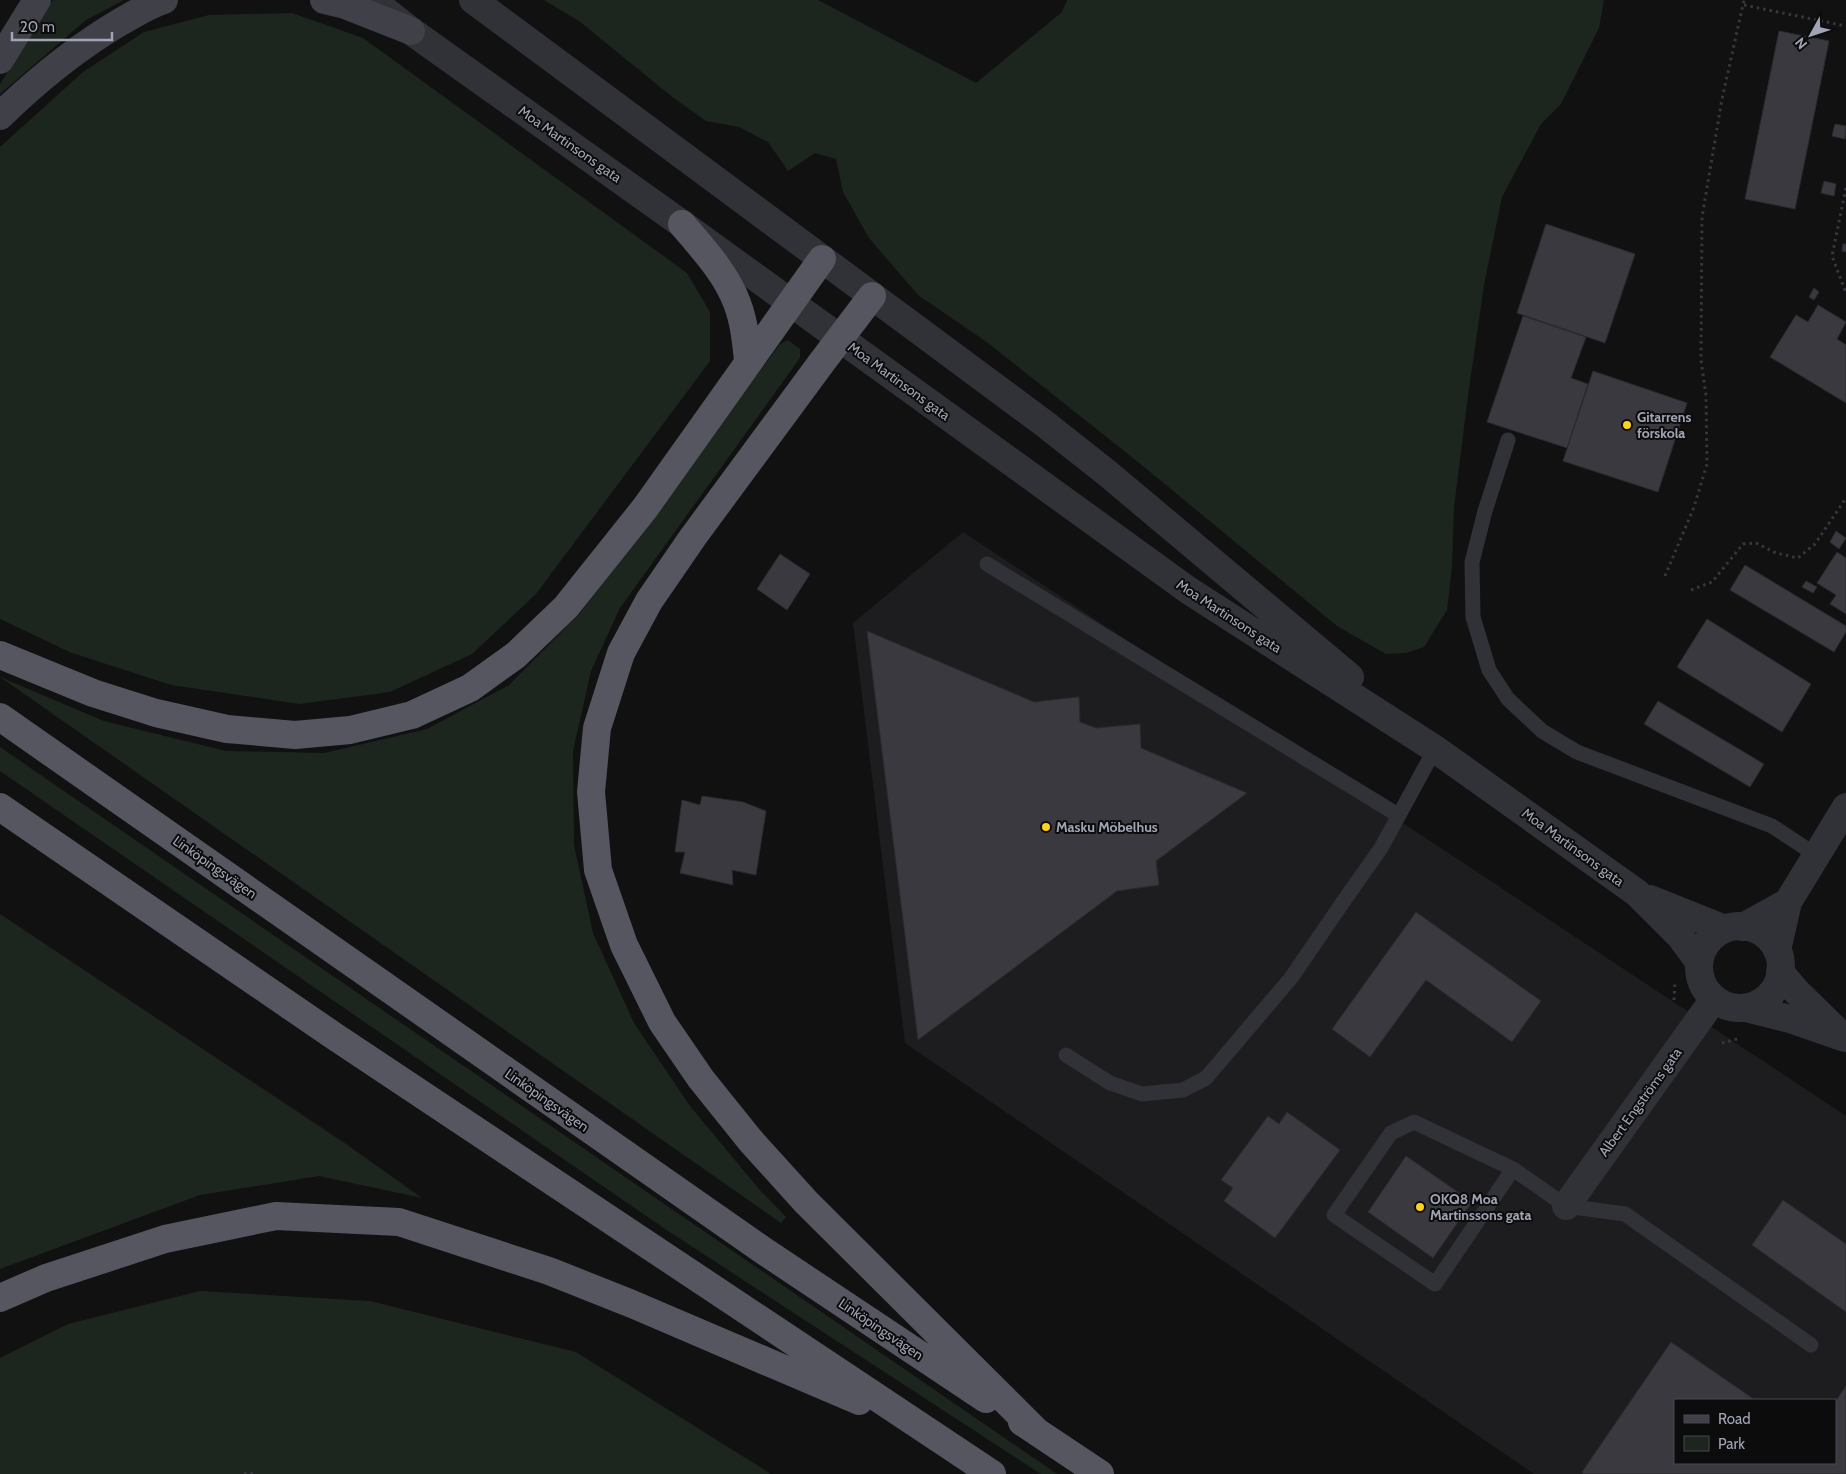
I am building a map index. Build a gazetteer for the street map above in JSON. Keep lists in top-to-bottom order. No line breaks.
{"streets":{"highway":["Linköpingsvägen"],"street":["Moa Martinsons gata","Albert Engströms gata"]},"crossings":[["Moa Martinsons gata","Albert Engströms gata"]],"places":["Gitarrens förskola","Masku Möbelhus","OKQ8 Moa Martinssons gata"],"legend":["Road","Park"],"scale_bar":"20 m","north":"bottom left"}
